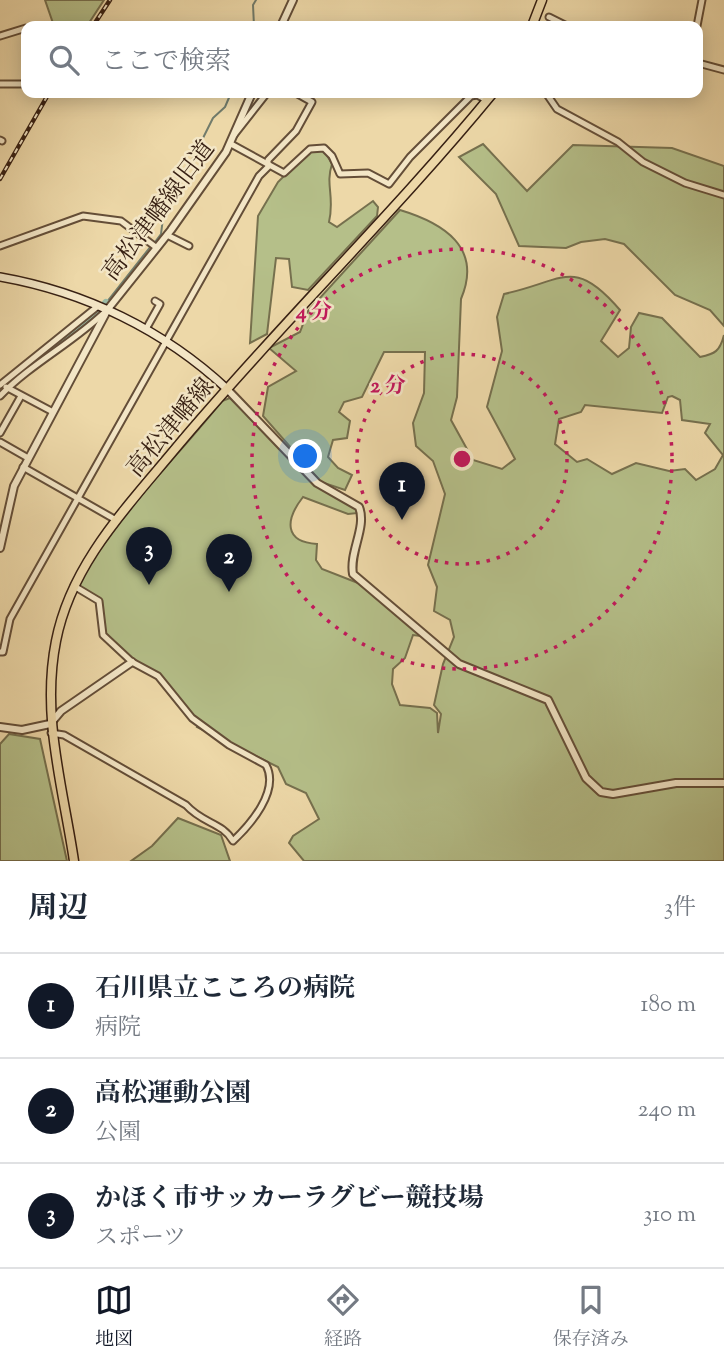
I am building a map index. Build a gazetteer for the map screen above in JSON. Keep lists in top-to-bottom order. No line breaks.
{"streets":{"main road":["高松津幡線"],"street":["高松津幡線旧道"]},"page":{"search":"ここで検索","pins":["1","3","2"],"heading":["周辺","3件"],"list":[{"mark":"1","name":"石川県立こころの病院","note":"病院","value":"180 m"},{"mark":"2","name":"高松運動公園","note":"公園","value":"240 m"},{"mark":"3","name":"かほく市サッカーラグビー競技場","note":"スポーツ","value":"310 m"}],"nav":["地図","経路","保存済み"]},"rings":["4 分","2 分"]}
